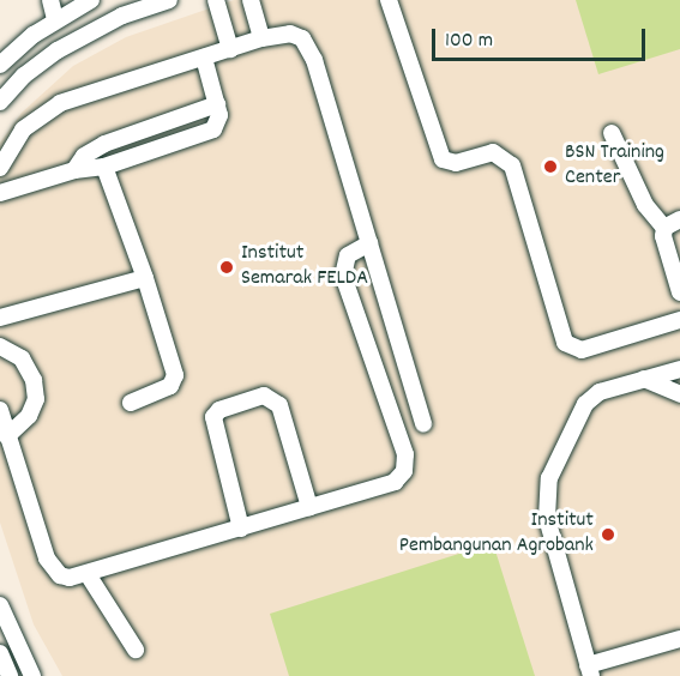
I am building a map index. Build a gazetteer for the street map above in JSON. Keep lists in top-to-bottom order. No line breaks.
{"places":["BSN Training Center","Institut Semarak FELDA","Institut Pembangunan Agrobank"],"scale_bar":"100 m"}
